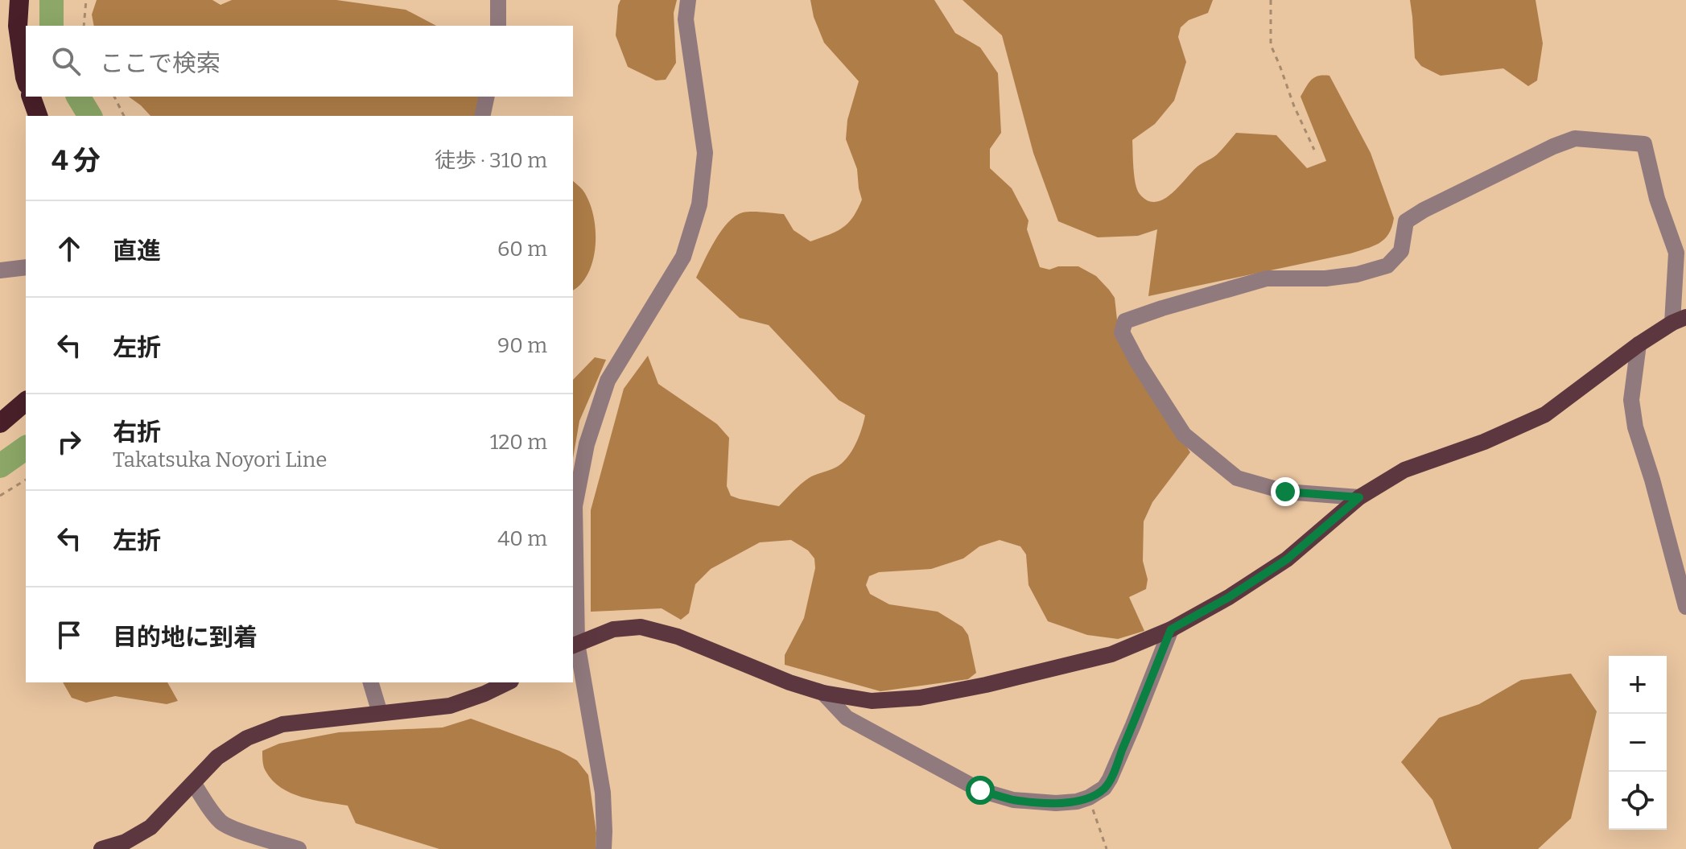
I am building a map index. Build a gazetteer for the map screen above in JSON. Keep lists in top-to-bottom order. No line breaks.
{"page":{"search":"ここで検索","heading":["4 分","徒歩 · 310 m"],"list":[["直進","60 m"],["左折","90 m"],["右折","Takatsuka Noyori Line","120 m"],["左折","40 m"],"目的地に到着"],"map_buttons":["+","−"]}}
